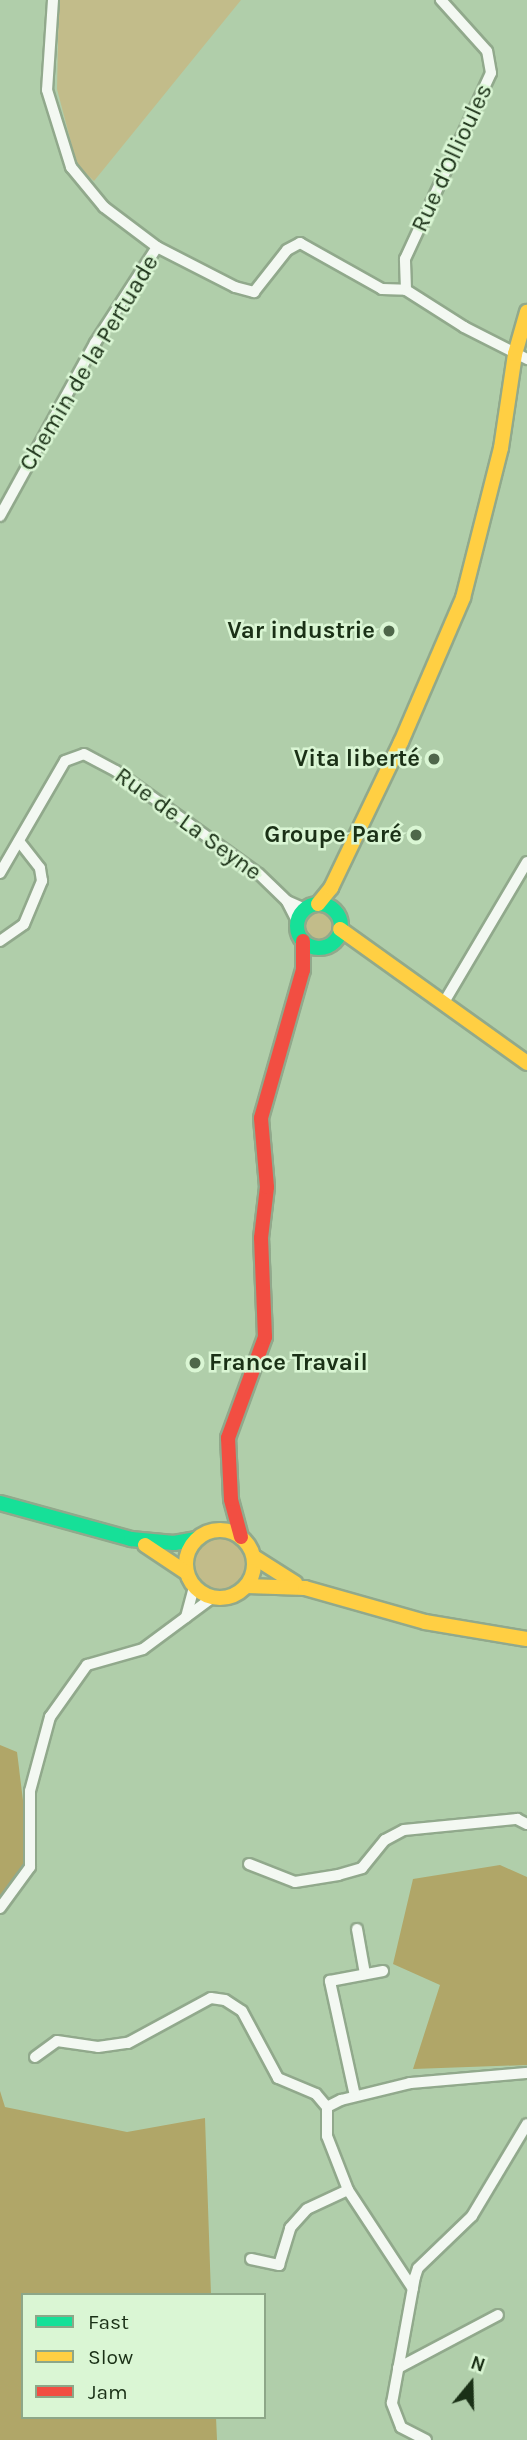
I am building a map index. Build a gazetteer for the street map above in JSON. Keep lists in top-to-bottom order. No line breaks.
{"streets":{"street":["Rue d'Ollioules","Chemin de la Pertuade","Rue de La Seyne"]},"crossings":[["Rue d'Ollioules","Chemin de la Pertuade"]],"places":["Var industrie","Vita liberté","Groupe Paré","France Travail"],"legend":["Fast","Slow","Jam"],"north":"top"}
